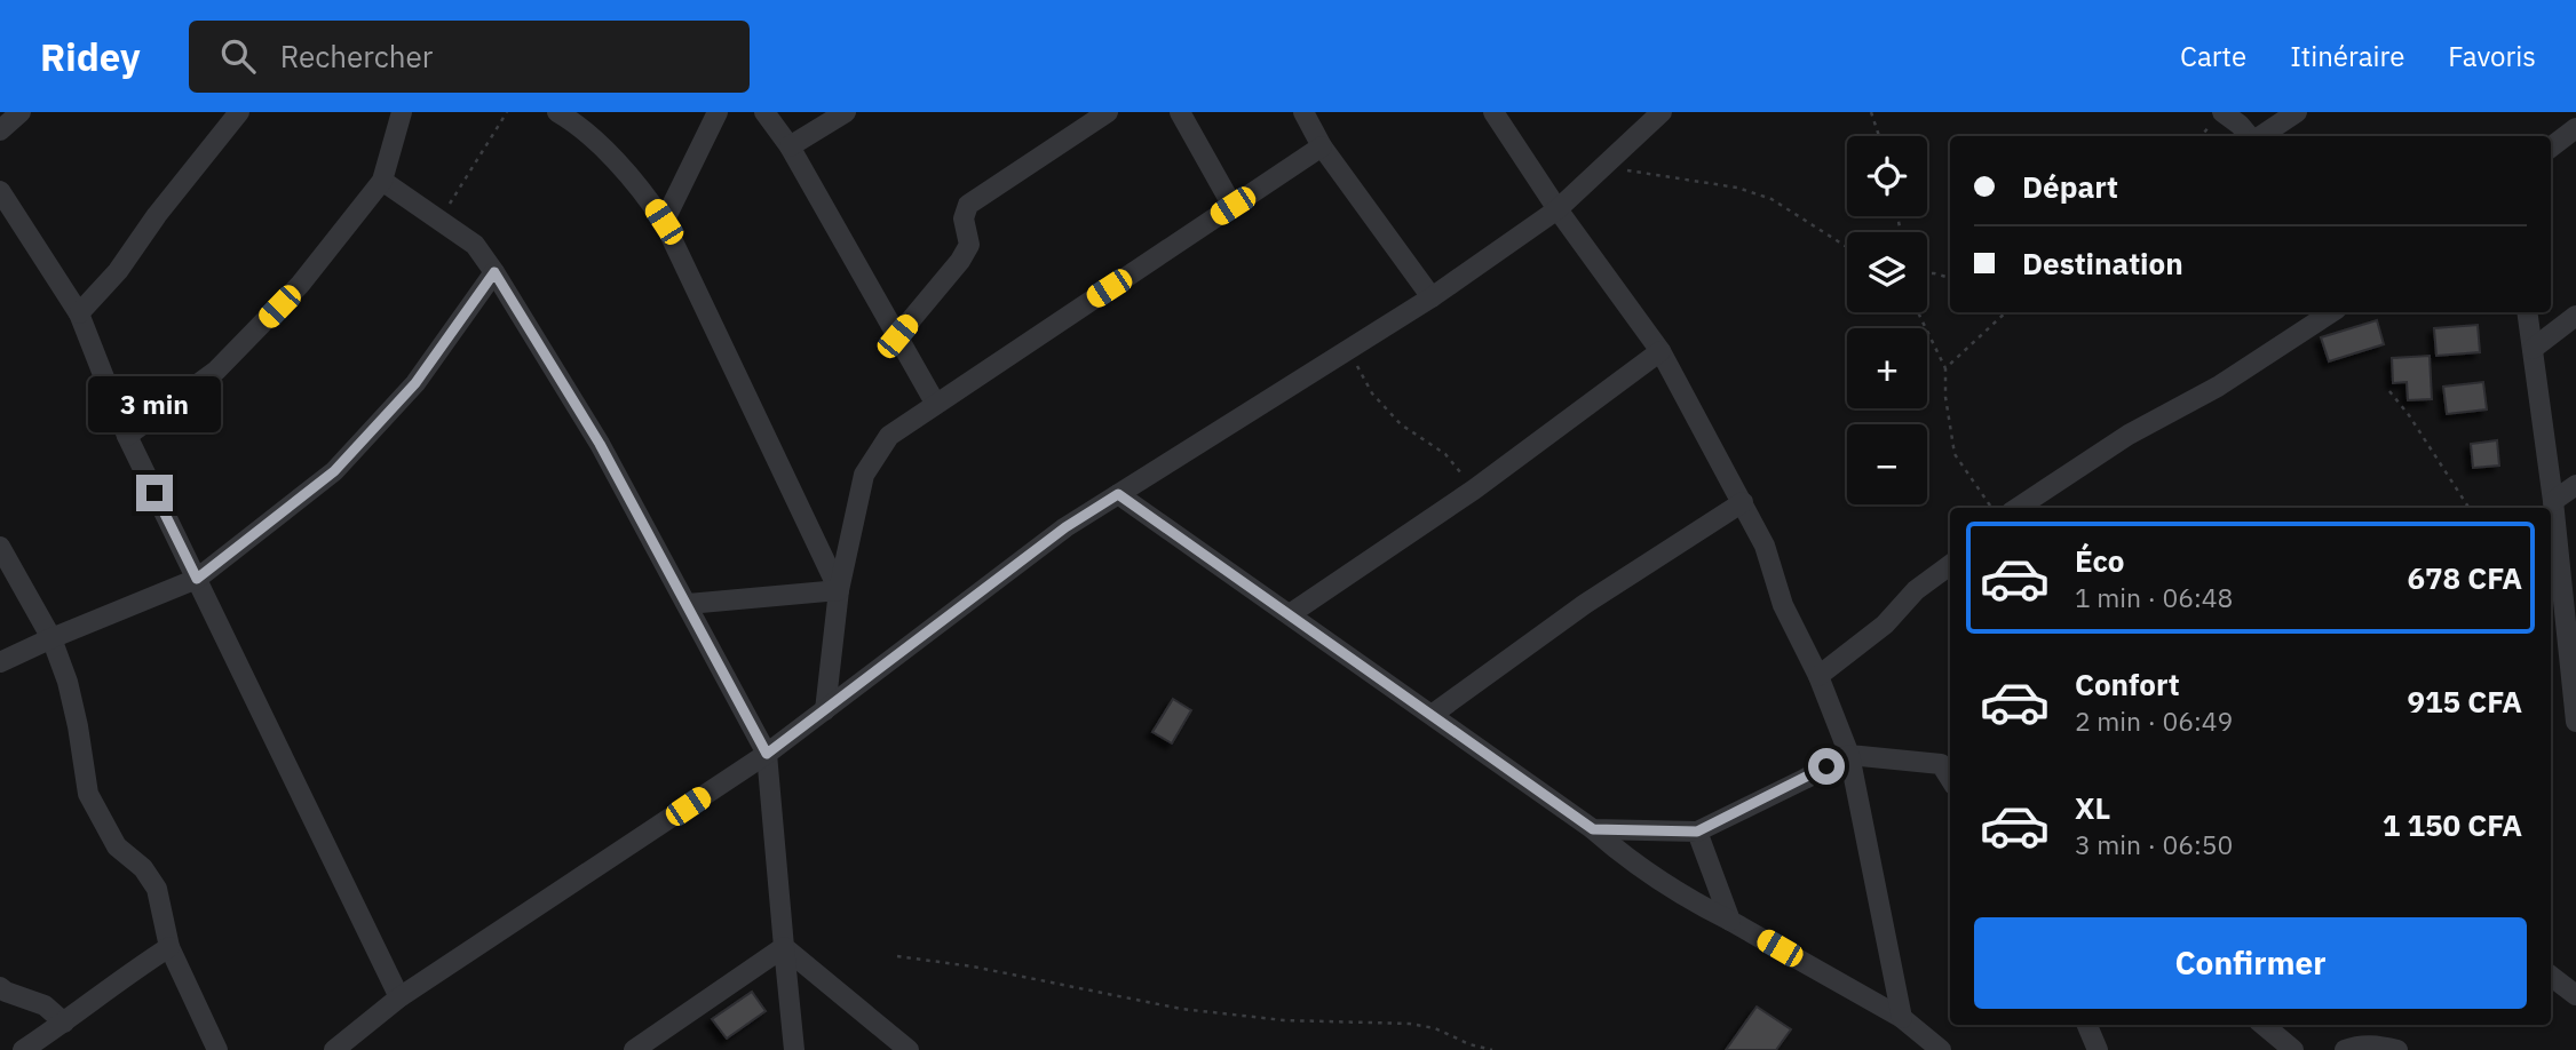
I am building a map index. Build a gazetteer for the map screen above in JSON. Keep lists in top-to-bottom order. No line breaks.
{"page":{"header":"Ridey","search":"Rechercher","nav":["Carte","Itinéraire","Favoris"],"map_buttons":["+","−"],"banner":["Départ","Destination"],"bubble":"3 min","list":[{"name":"Éco","note":"1 min · 06:48","value":"678 CFA"},{"name":"Confort","note":"2 min · 06:49","value":"915 CFA"},{"name":"XL","note":"3 min · 06:50","value":"1 150 CFA"}],"buttons":"Confirmer"}}
